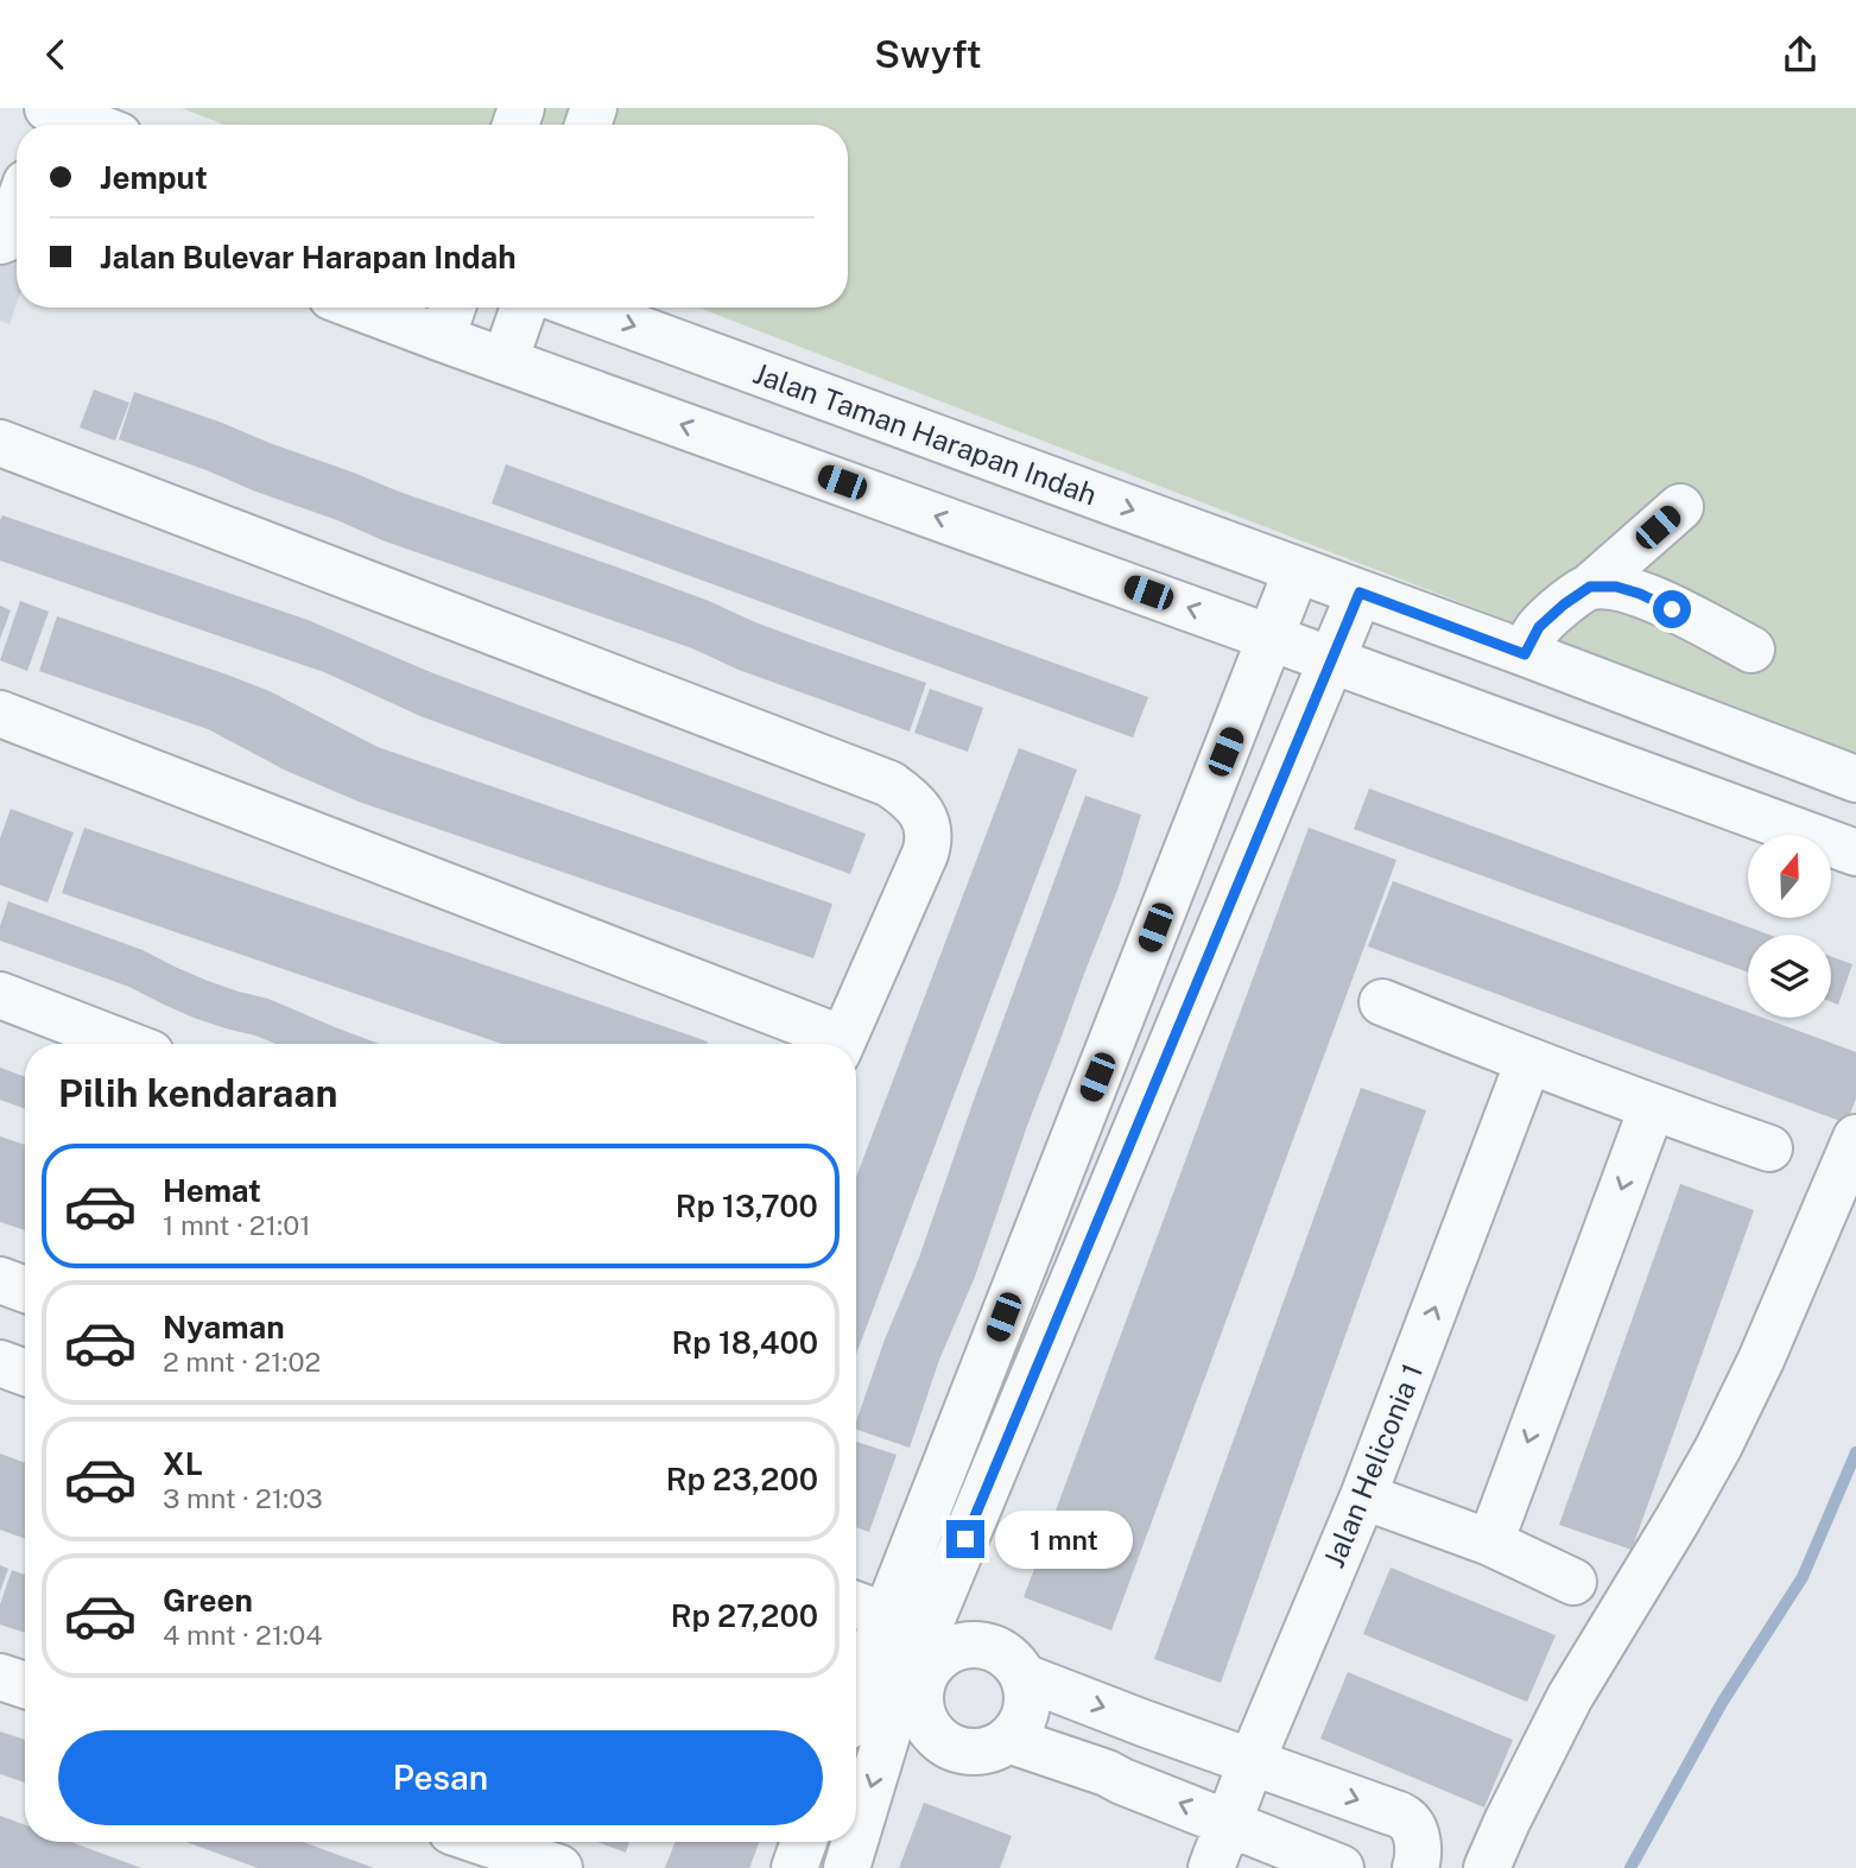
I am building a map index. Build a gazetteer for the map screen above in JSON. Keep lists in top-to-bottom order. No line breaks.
{"streets":{"street":["Jalan Taman Harapan Indah","Jalan Heliconia 1"]},"north":"top","page":{"header":"Swyft","banner":["Jemput","Jalan Bulevar Harapan Indah"],"heading":"Pilih kendaraan","list":[{"name":"Hemat","note":"1 mnt · 21:01","value":"Rp 13,700"},{"name":"Nyaman","note":"2 mnt · 21:02","value":"Rp 18,400"},{"name":"XL","note":"3 mnt · 21:03","value":"Rp 23,200"},{"name":"Green","note":"4 mnt · 21:04","value":"Rp 27,200"}],"bubble":"1 mnt","buttons":"Pesan"}}
